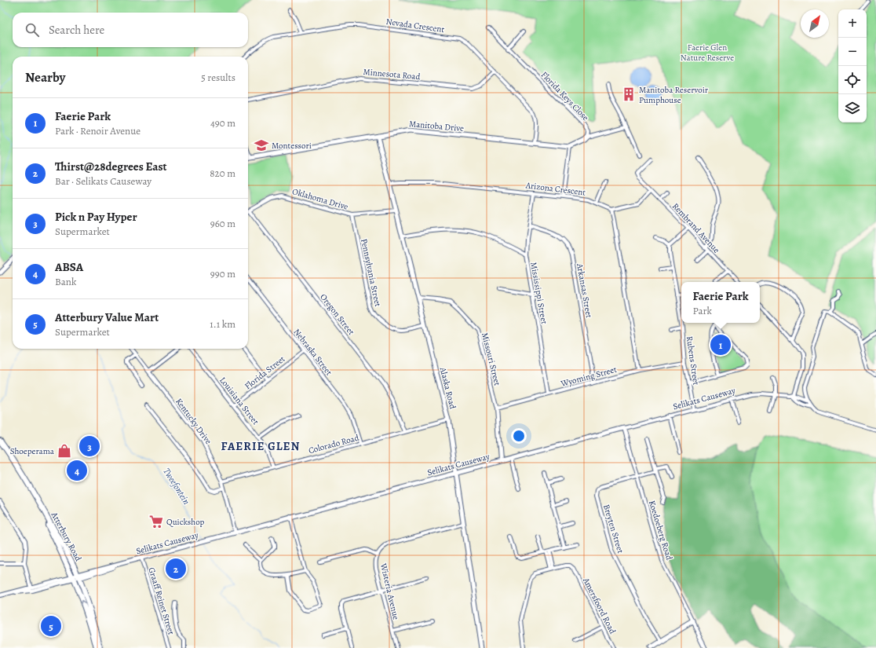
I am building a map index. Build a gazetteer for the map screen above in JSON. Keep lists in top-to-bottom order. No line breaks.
{"streets":{"main road":["Atterbury Road"],"street":["Nevada Crescent","Minnesota Road","Florida Keys Close","Manitoba Drive","Arizona Crescent","Oklahoma Drive","Rembrand Avenue","Pennsylvania Street","Arkansas Street","Mississippi Street","Oregon Street","Nebraska Street","Missouri Street","Rubens Street","Florida Street","Wyoming Street","Alaska Road","Selikats Causeway","Louisiana Street","Kentucky Drive","Colorado Road","Breyten Street","Koedoeberg Road","Wisteria Avenue","Graaff Reinet Street","Amersfoord Road"]},"crossings":[["Nevada Crescent","Minnesota Road"],["Nevada Crescent","Manitoba Drive"],["Manitoba Drive","Alaska Road"],["Arizona Crescent","Mississippi Street"],["Arizona Crescent","Alaska Road"],["Oklahoma Drive","Pennsylvania Street"],["Oklahoma Drive","Oregon Street"],["Oklahoma Drive","Alaska Road"],["Pennsylvania Street","Alaska Road"],["Arkansas Street","Mississippi Street"],["Arkansas Street","Wyoming Street"],["Mississippi Street","Wyoming Street"],["Oregon Street","Colorado Road"],["Nebraska Street","Florida Street"],["Nebraska Street","Colorado Road"],["Missouri Street","Wyoming Street"],["Missouri Street","Alaska Road"],["Missouri Street","Selikats Causeway"],["Rubens Street","Wyoming Street"],["Rubens Street","Selikats Causeway"],["Florida Street","Louisiana Street"],["Alaska Road","Selikats Causeway"],["Alaska Road","Colorado Road"],["Alaska Road","Wisteria Avenue"],["Selikats Causeway","Kentucky Drive"],["Selikats Causeway","Koedoeberg Road"],["Selikats Causeway","Atterbury Road"],["Selikats Causeway","Graaff Reinet Street"],["Louisiana Street","Colorado Road"],["Kentucky Drive","Colorado Road"],["Breyten Street","Koedoeberg Road"]],"districts":["FAERIE GLEN"],"water":["Tweefontein"],"parks":["Faerie Glen Nature Reserve"],"places":{"building":["Manitoba Reservoir Pumphouse"],"school or university":["Montessori"],"shop":["Shoeperama"],"supermarket":["Quickshop"]},"north":"top right","page":{"map_buttons":["+","−"],"search":"Search here","heading":["Nearby","5 results"],"list":[{"mark":"1","name":"Faerie Park","note":"Park · Renoir Avenue","value":"490 m"},{"mark":"2","name":"Thirst@28degrees East","note":"Bar · Selikats Causeway","value":"820 m"},{"mark":"3","name":"Pick n Pay Hyper","note":"Supermarket","value":"960 m"},{"mark":"4","name":"ABSA","note":"Bank","value":"990 m"},{"mark":"5","name":"Atterbury Value Mart","note":"Supermarket","value":"1.1 km"}],"popup":["Faerie Park","Park"],"pins":["1","3","4","2","5"]}}
